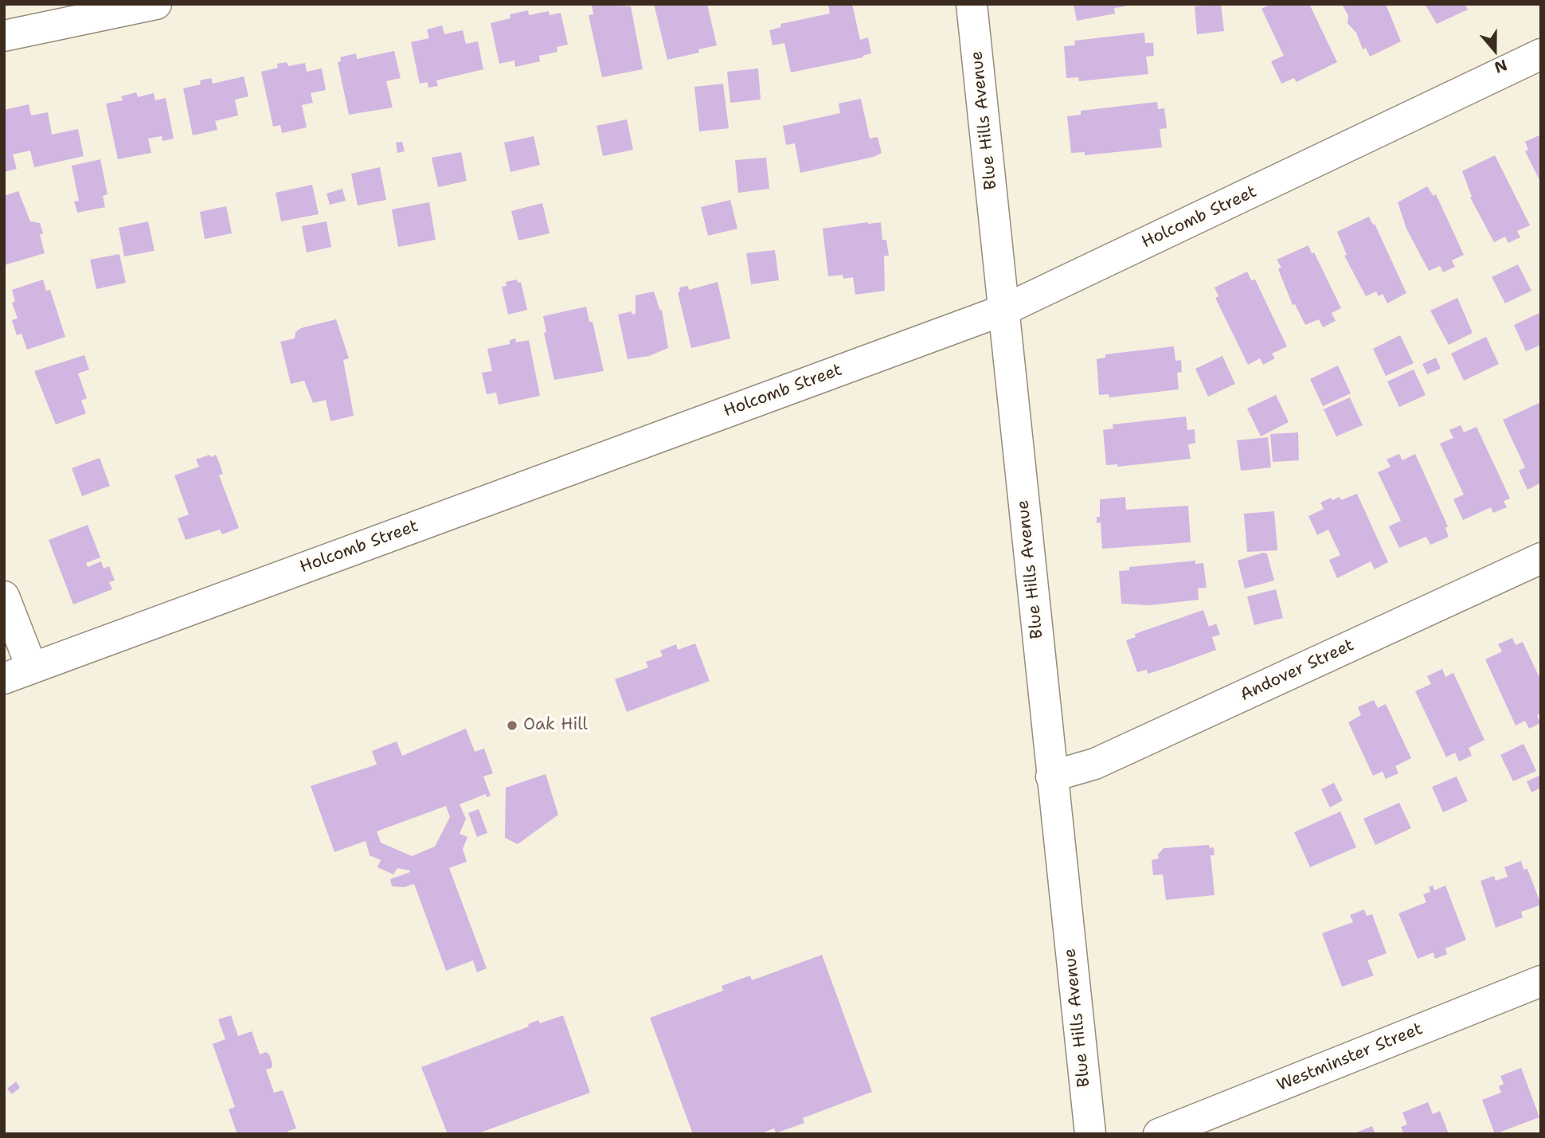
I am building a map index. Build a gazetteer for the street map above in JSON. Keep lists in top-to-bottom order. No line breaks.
{"streets":{"street":["Blue Hills Avenue","Holcomb Street","Andover Street","Westminster Street"]},"crossings":[["Blue Hills Avenue","Holcomb Street"],["Blue Hills Avenue","Andover Street"]],"places":["Oak Hill"],"north":"bottom"}
